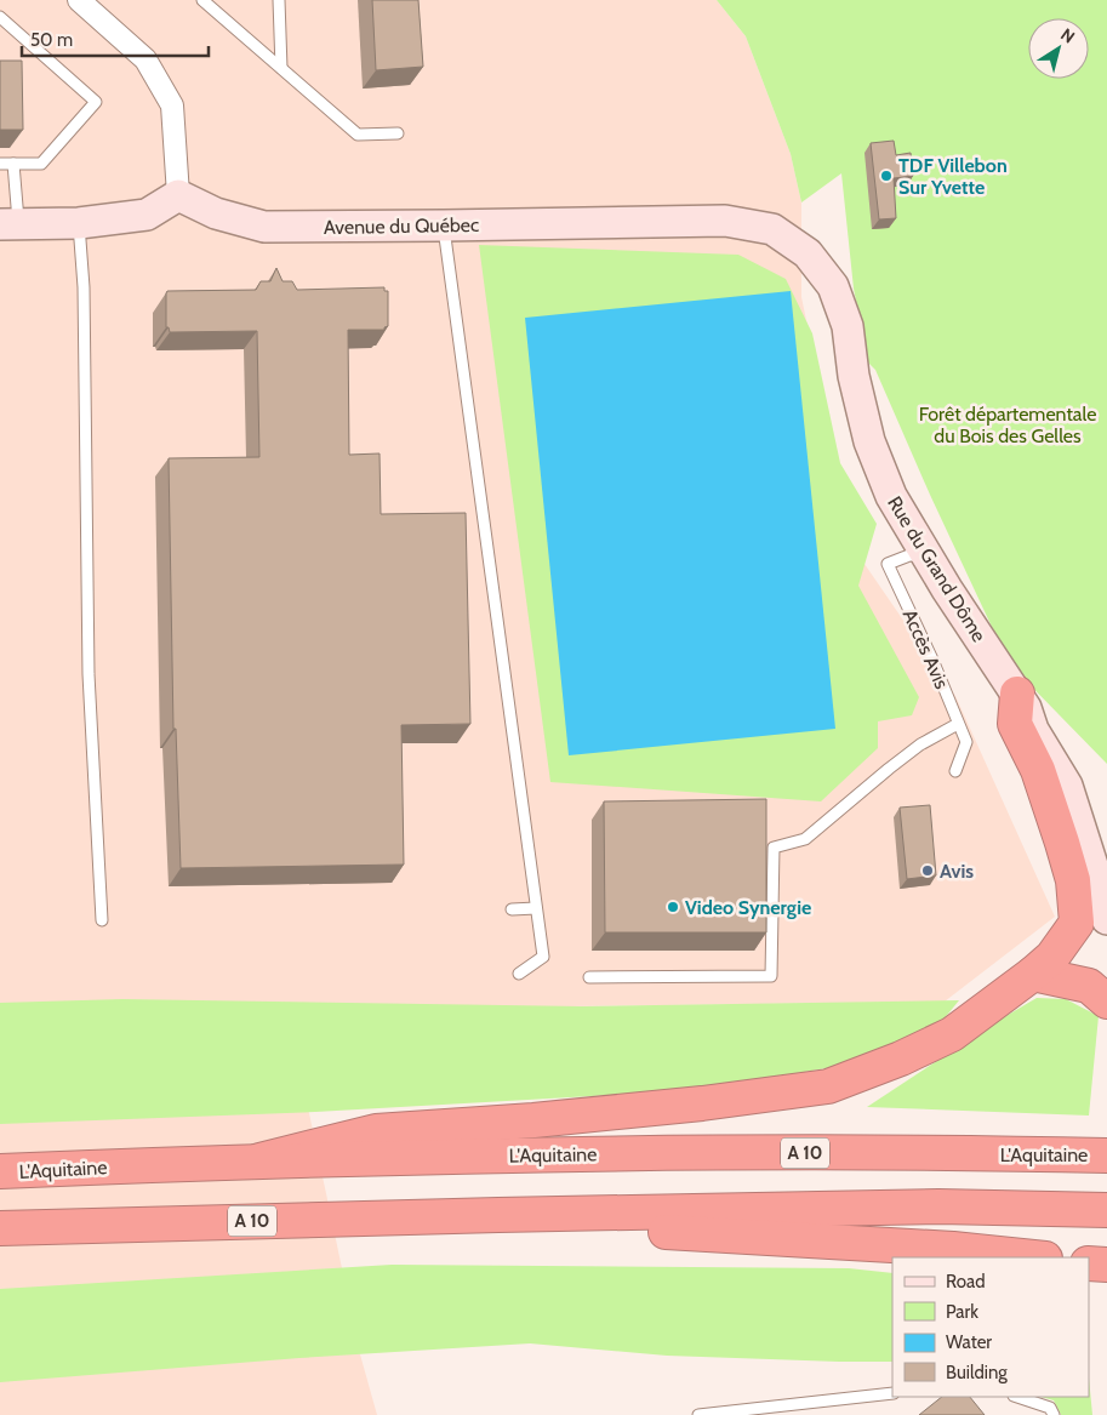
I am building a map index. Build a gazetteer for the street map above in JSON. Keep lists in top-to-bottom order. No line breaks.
{"streets":{"highway":["A 10","L'Aquitaine"],"street":["Avenue du Québec","Rue du Grand Dôme"],"lane":["Accès Avis"]},"crossings":[["Avenue du Québec","Rue du Grand Dôme"],["Rue du Grand Dôme","Accès Avis"]],"parks":["Forêt départementale du Bois des Gelles"],"places":["TDF Villebon Sur Yvette","Avis","Video Synergie"],"legend":["Road","Park","Water","Building"],"scale_bar":"50 m","north":"top right"}
